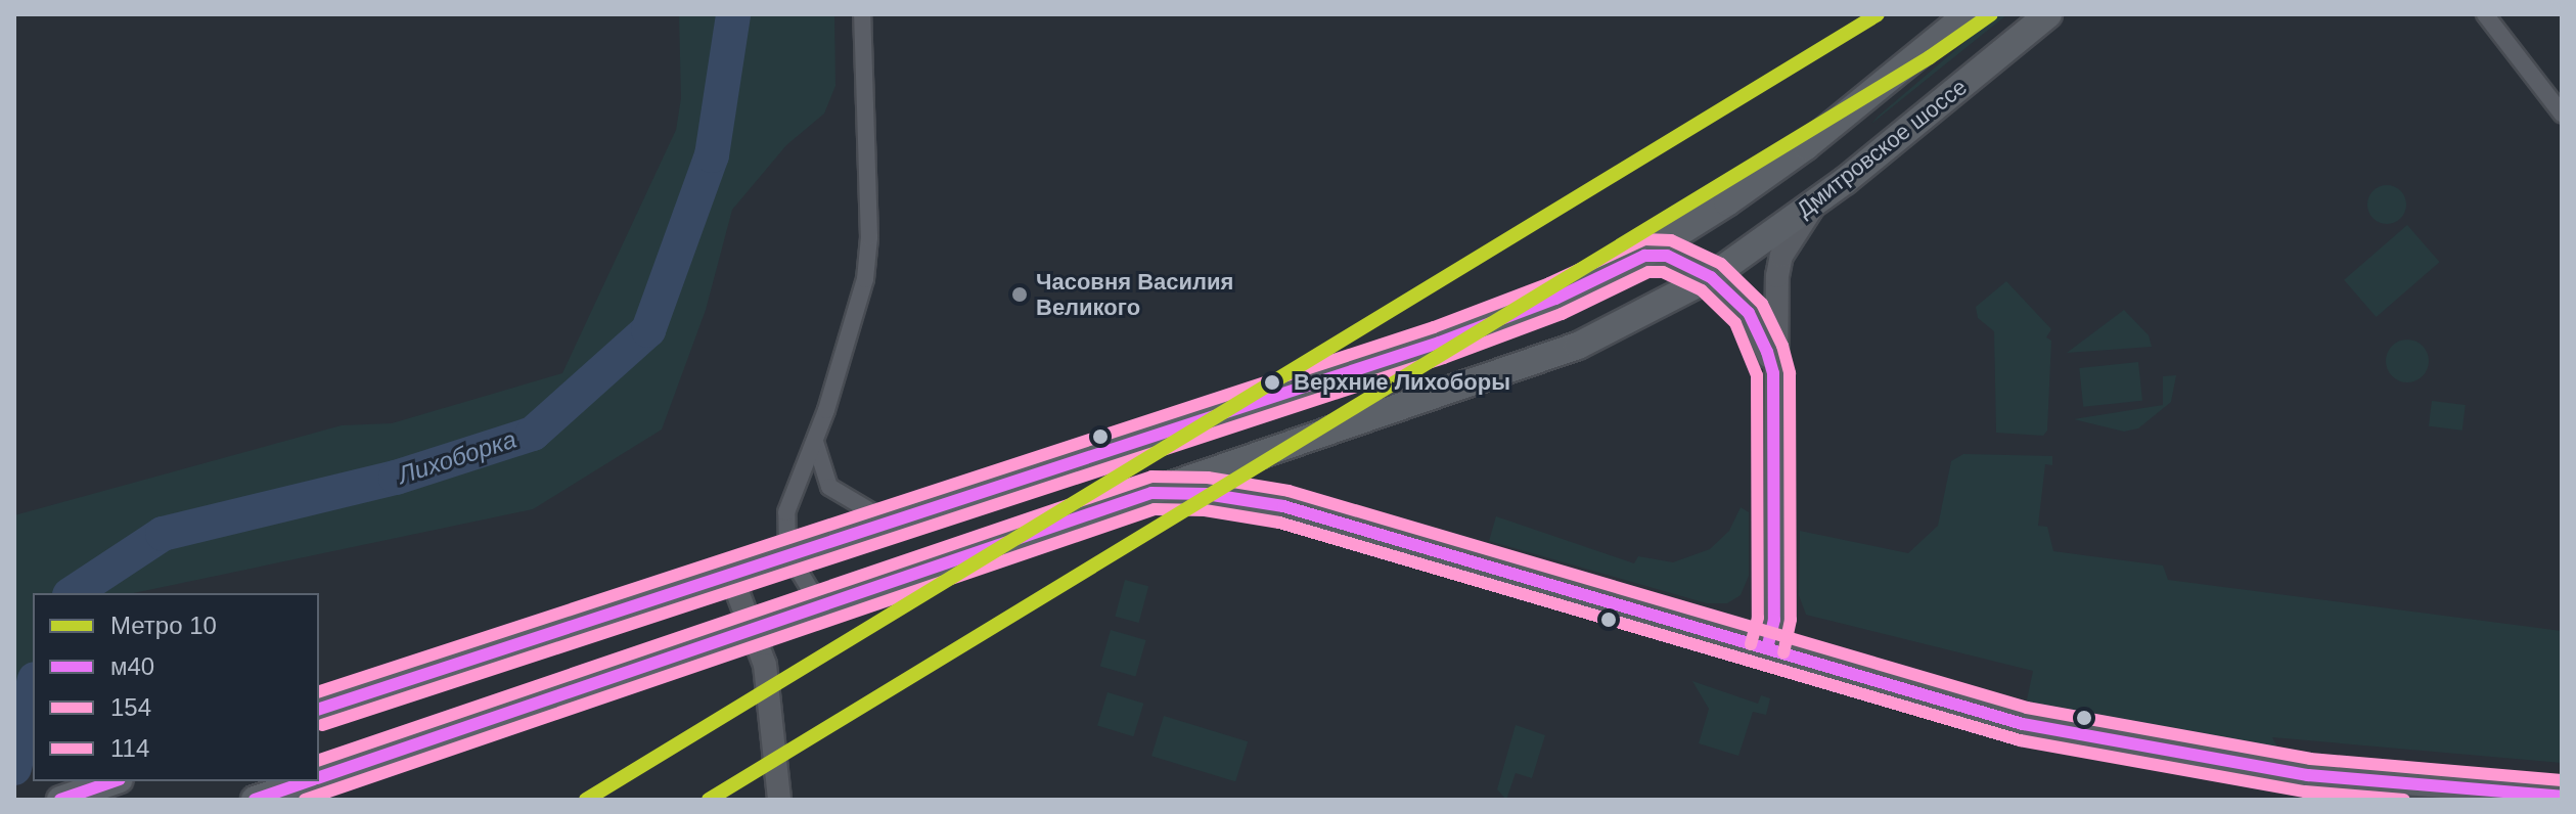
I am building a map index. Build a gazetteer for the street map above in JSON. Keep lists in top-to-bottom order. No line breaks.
{"streets":{"main road":["Дмитровское шоссе"]},"water":["Лихоборка"],"places":["Часовня Василия Великого","Верхние Лихоборы"],"lines":["metro line 10","transit line 114","transit line м40","transit line 154"],"legend":["Метро 10","м40","154","114"]}
